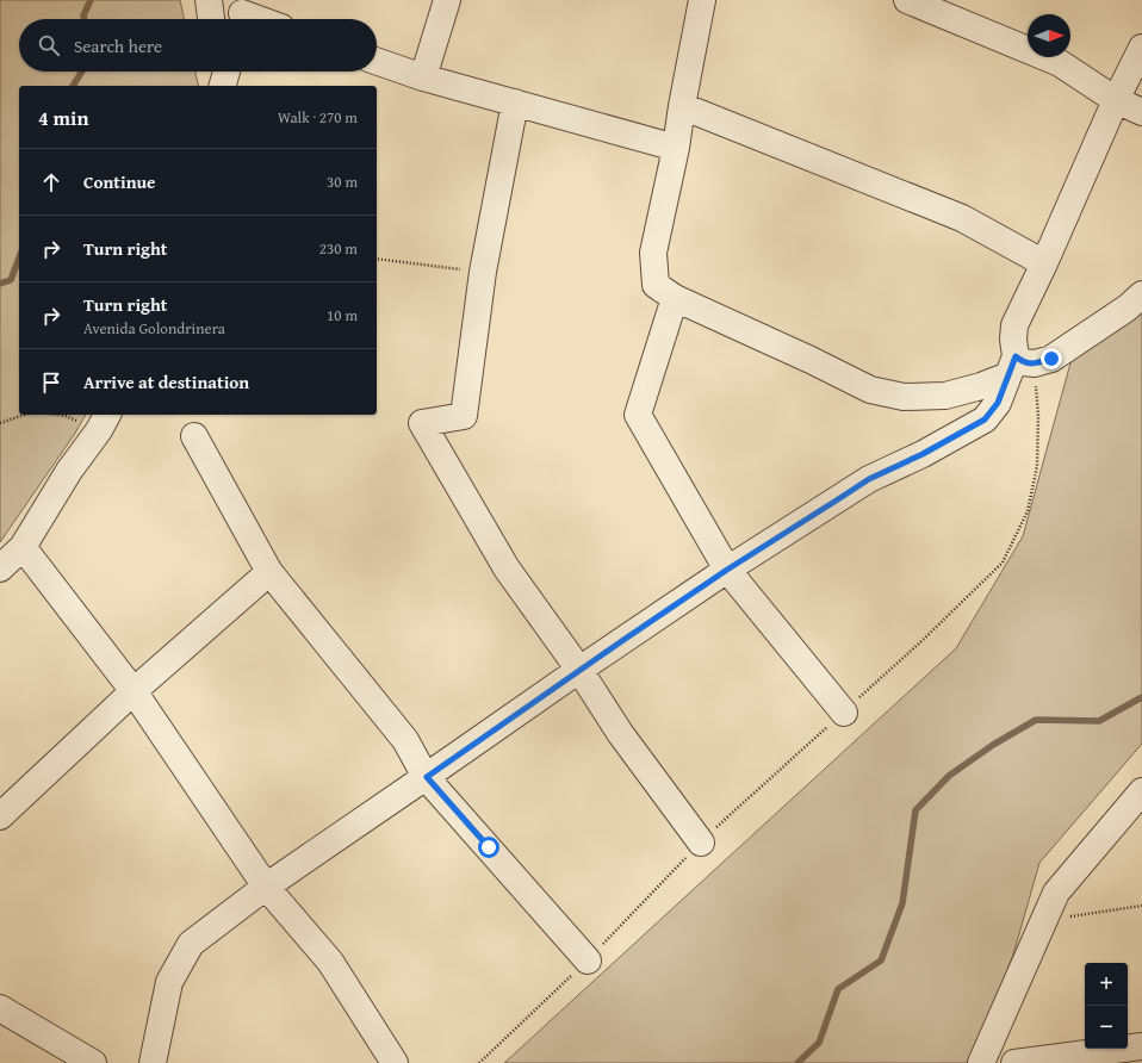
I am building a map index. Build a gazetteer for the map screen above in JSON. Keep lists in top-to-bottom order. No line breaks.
{"north":"right","page":{"search":"Search here","heading":["4 min","Walk · 270 m"],"list":[["Continue","30 m"],["Turn right","230 m"],["Turn right","Avenida Golondrinera","10 m"],"Arrive at destination"],"map_buttons":["+","−"]}}
